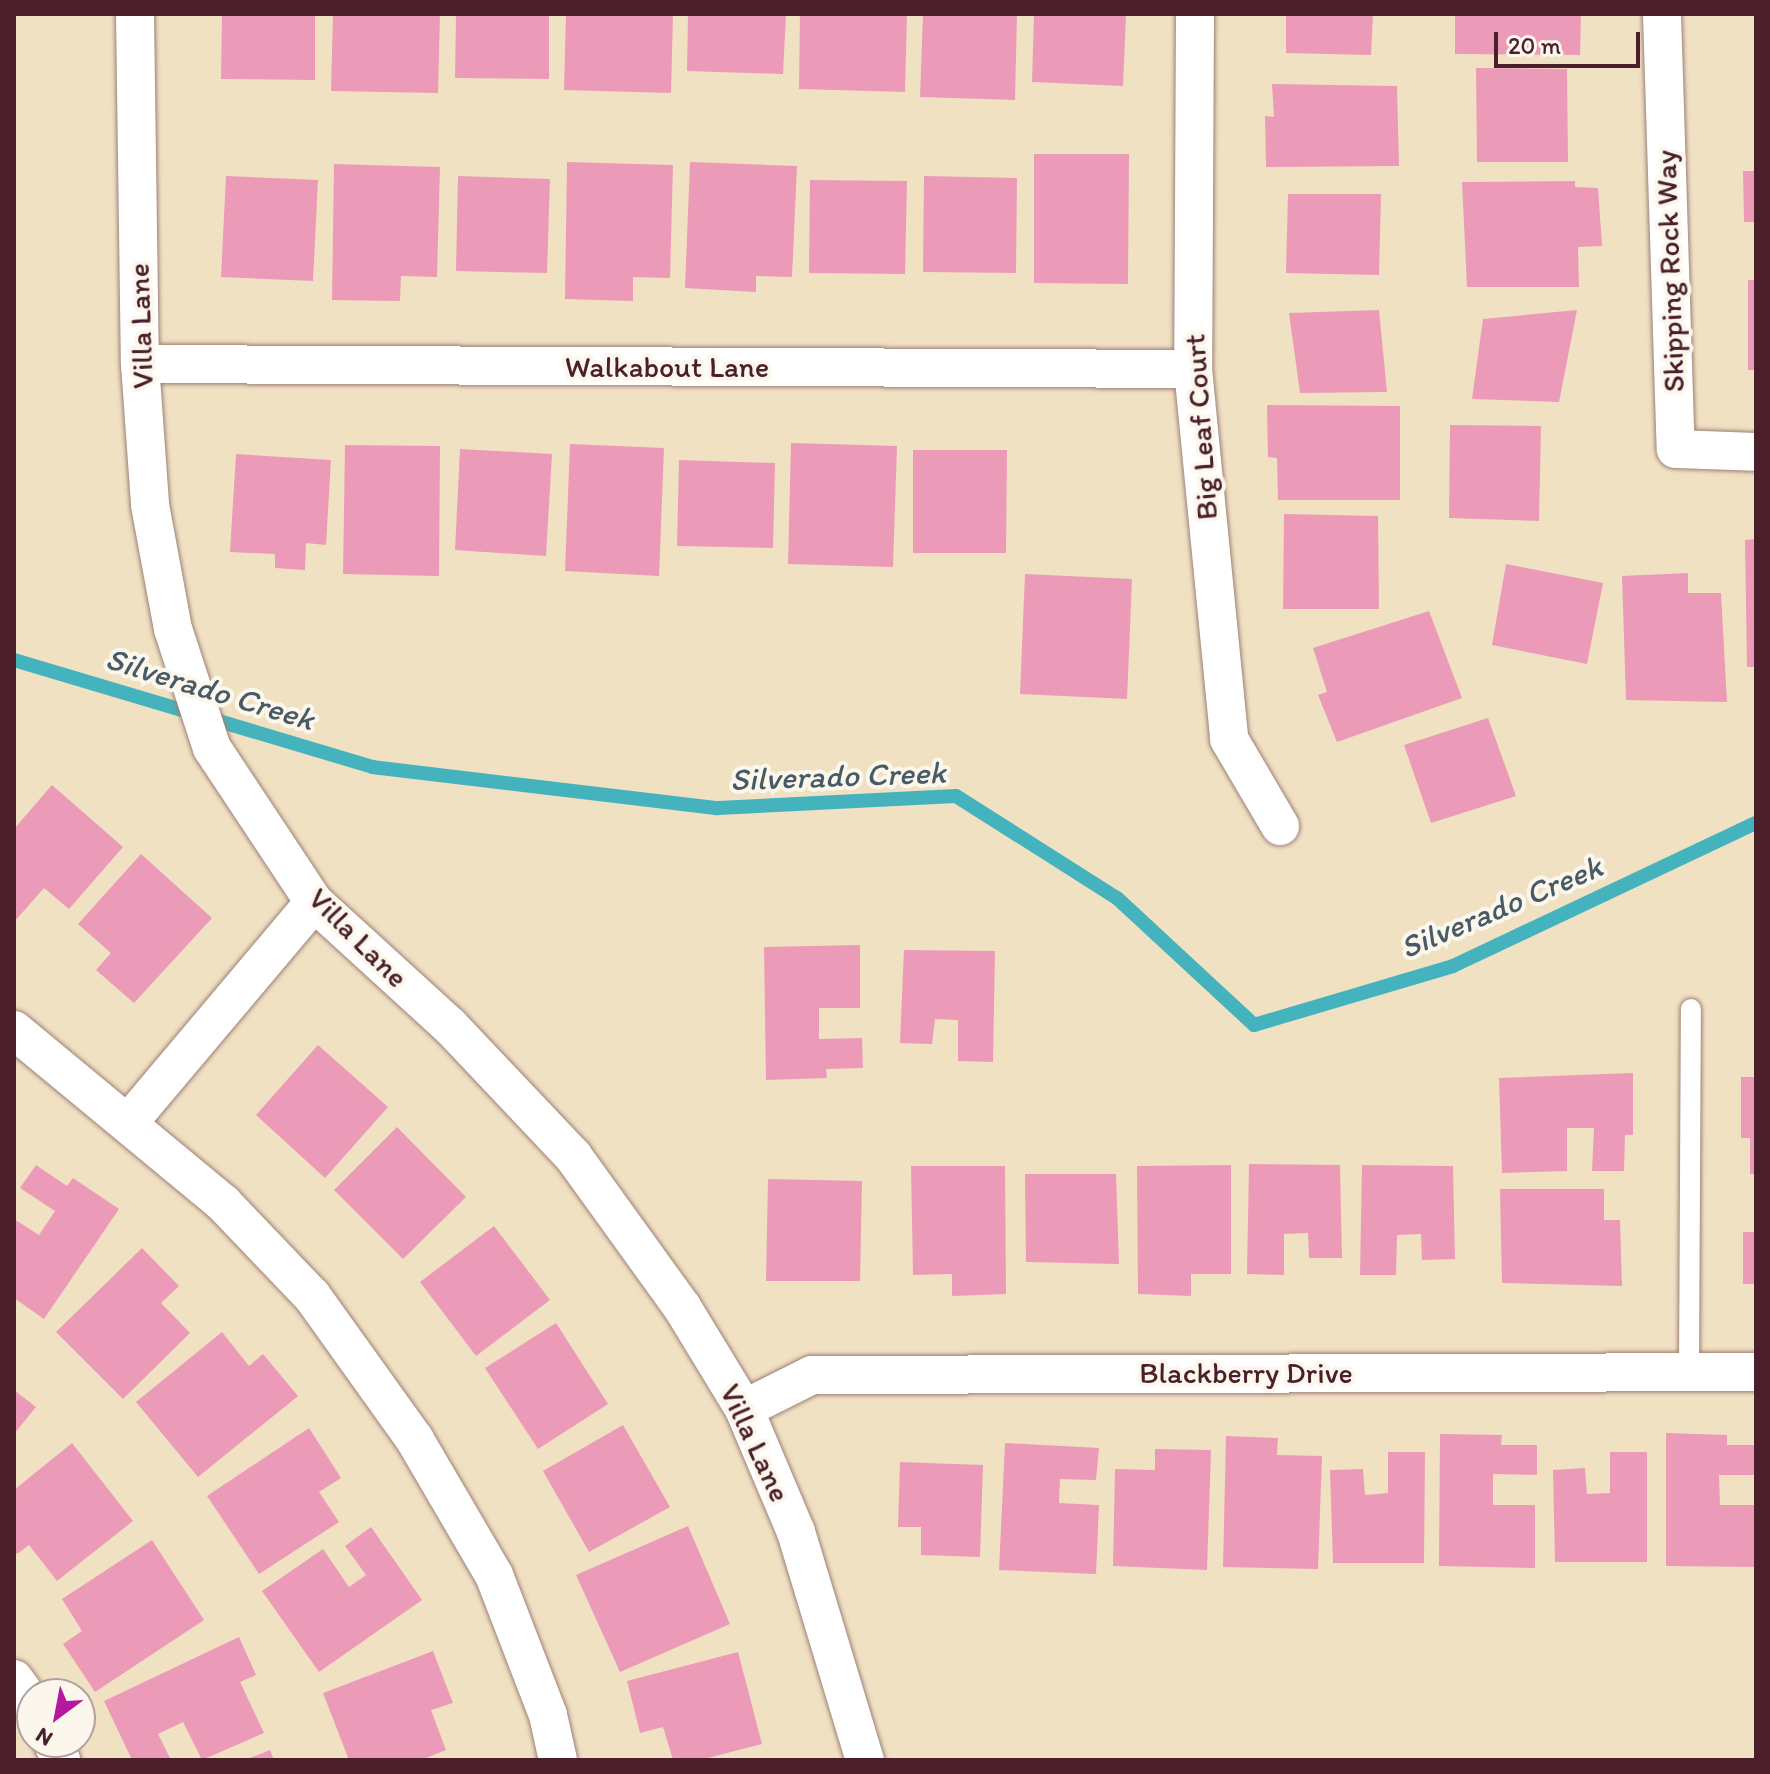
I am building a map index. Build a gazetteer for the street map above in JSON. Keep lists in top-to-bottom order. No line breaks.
{"streets":{"street":["Skipping Rock Way","Villa Lane","Walkabout Lane","Big Leaf Court","Blackberry Drive"]},"crossings":[["Villa Lane","Walkabout Lane"],["Villa Lane","Blackberry Drive"],["Walkabout Lane","Big Leaf Court"]],"water":["Silverado Creek"],"scale_bar":"20 m","north":"bottom left"}
